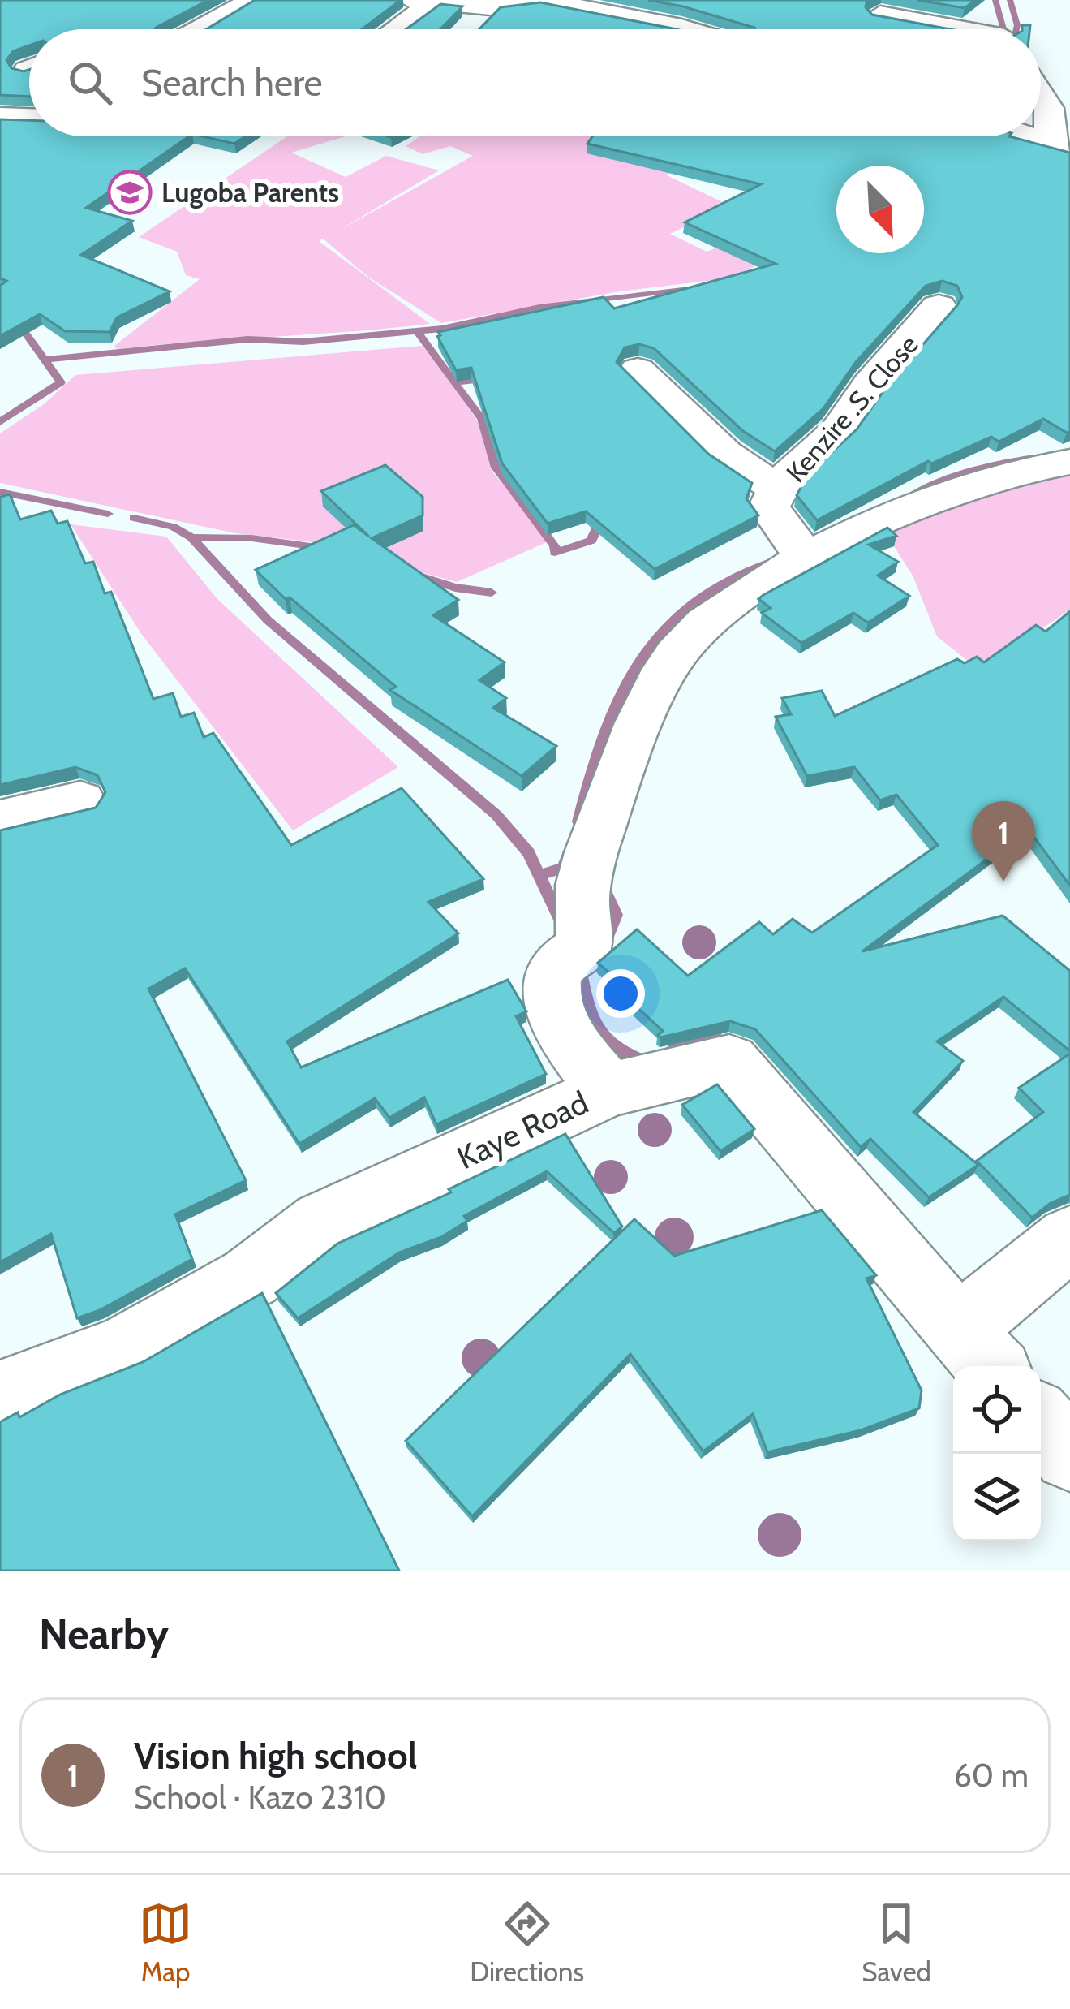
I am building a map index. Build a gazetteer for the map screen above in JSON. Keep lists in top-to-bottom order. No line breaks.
{"streets":{"street":["Kenzire .S. Close","Kaye Road"]},"crossings":[["Kenzire .S. Close","Kaye Road"]],"places":{"school or university":["Lugoba Parents"]},"north":"bottom right","page":{"search":"Search here","pins":"1","heading":"Nearby","list":[{"mark":"1","name":"Vision high school","note":"School · Kazo 2310","value":"60 m"}],"nav":["Map","Directions","Saved"]}}
